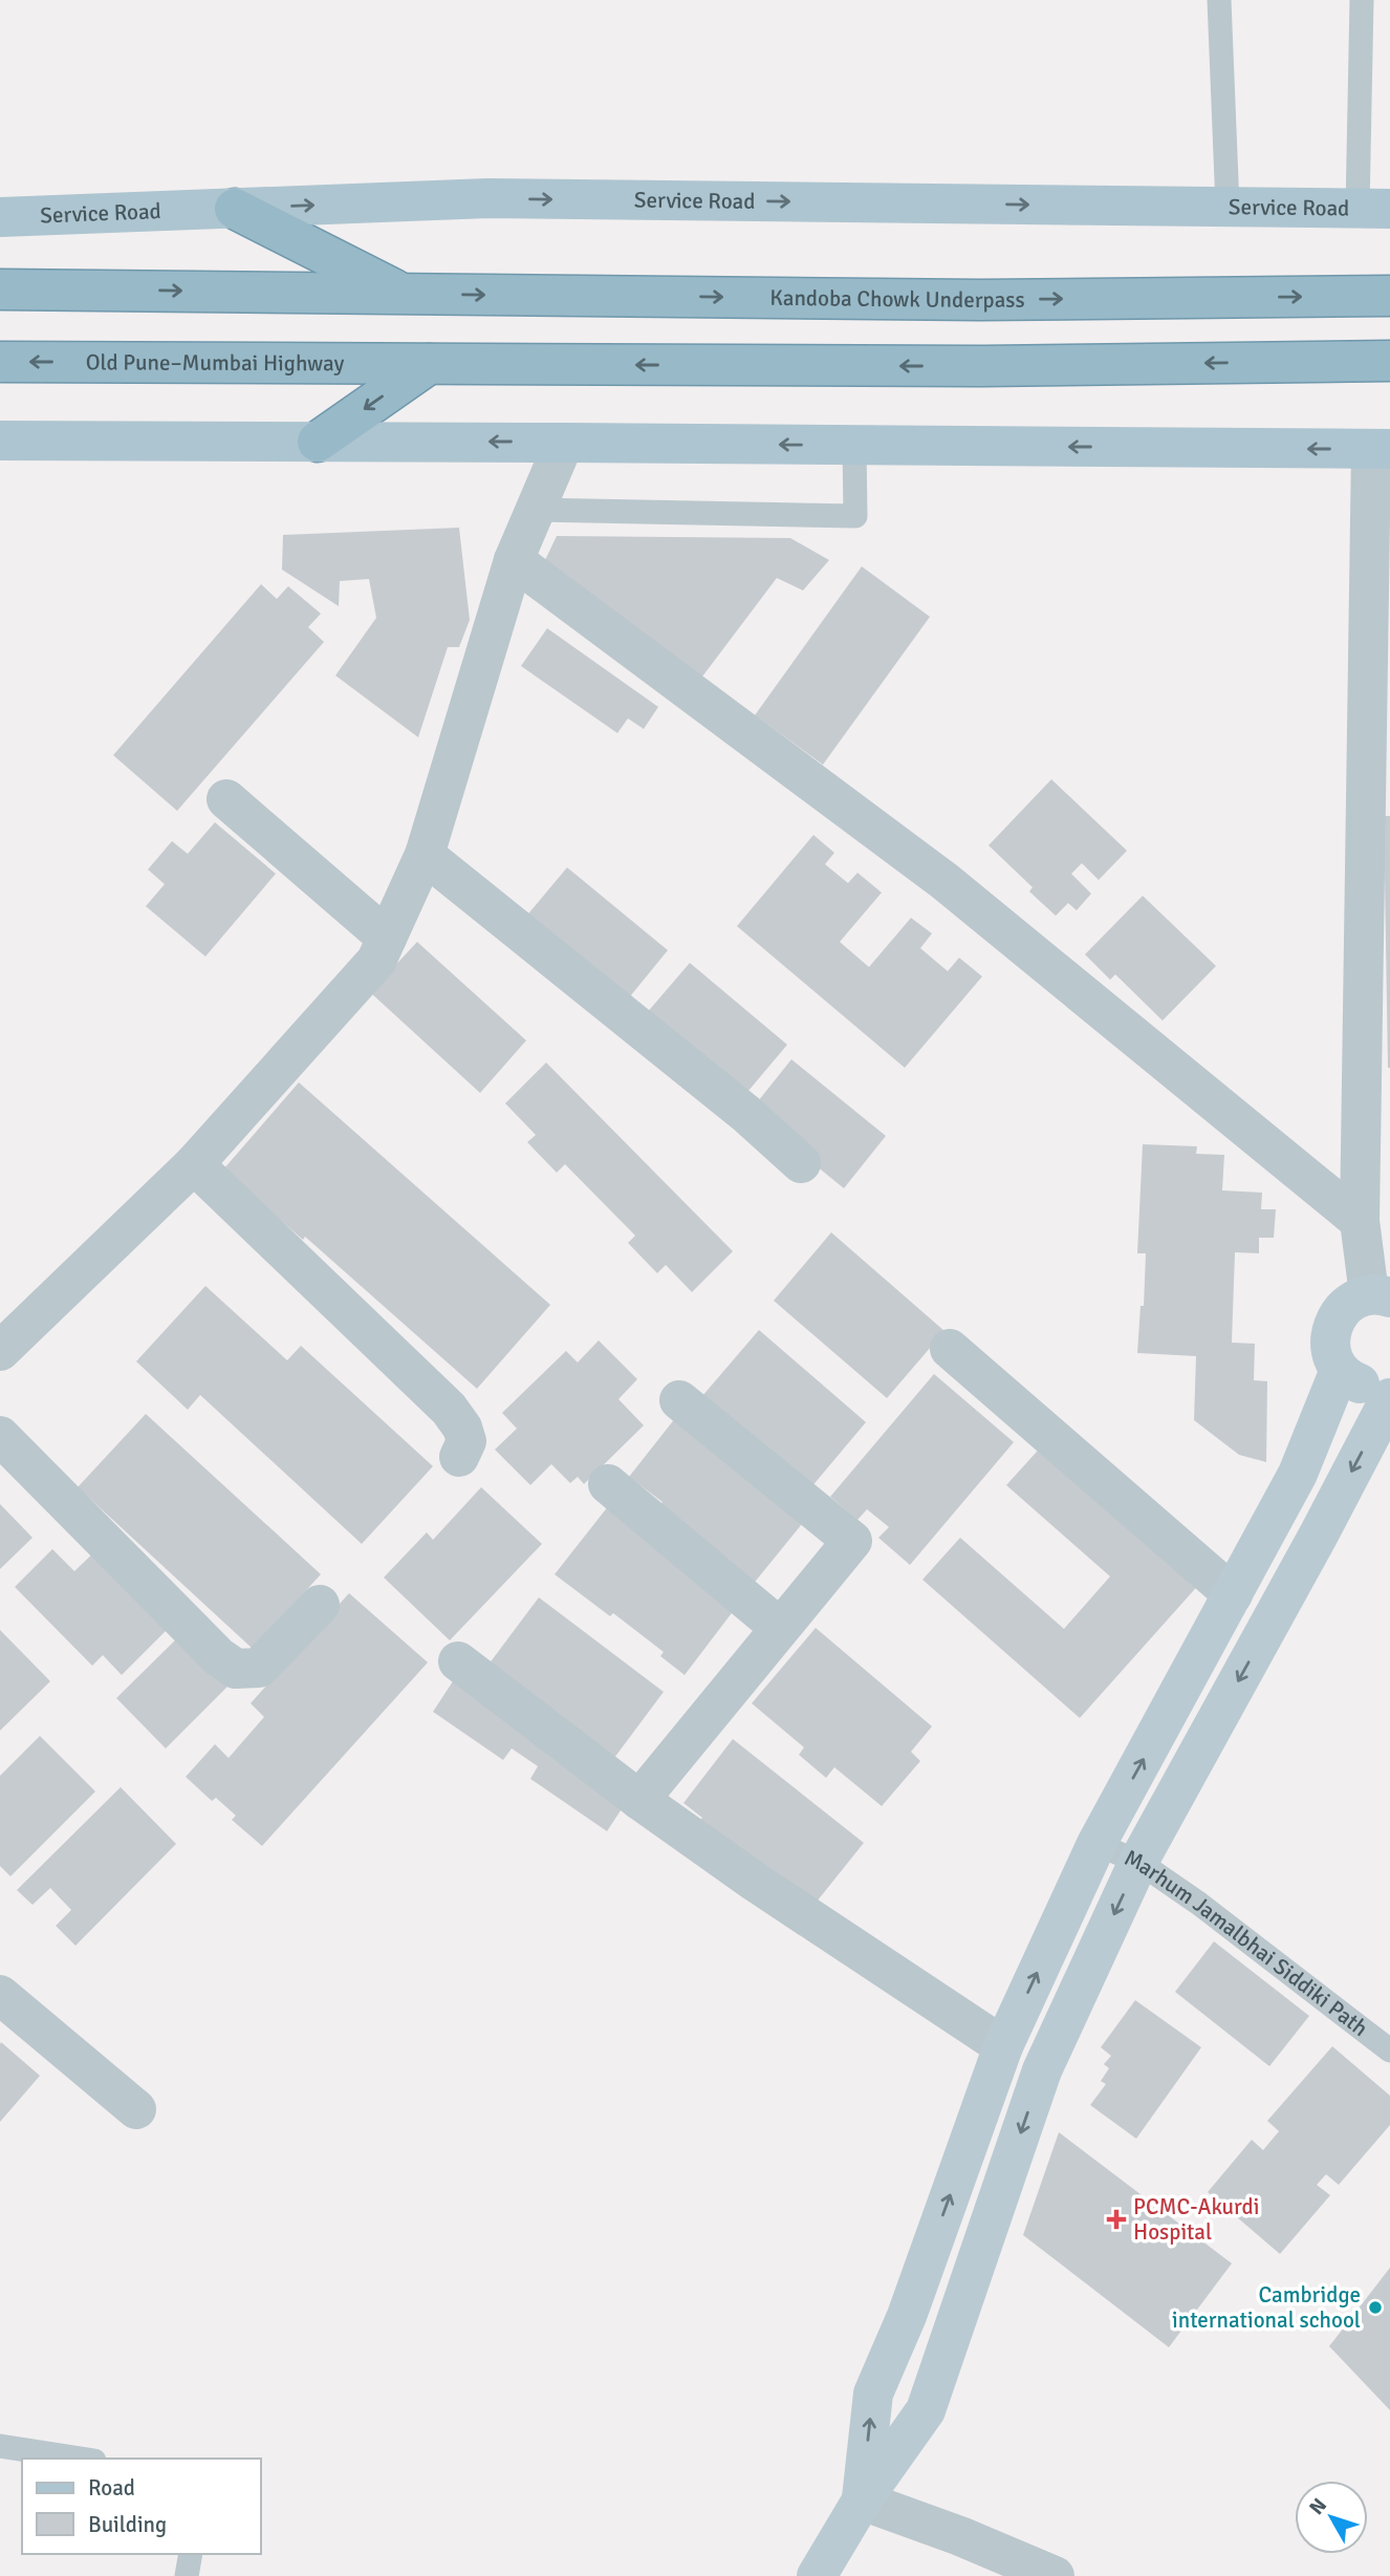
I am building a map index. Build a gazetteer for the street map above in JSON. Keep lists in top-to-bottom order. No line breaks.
{"streets":{"highway":["Kandoba Chowk Underpass","Old Pune–Mumbai Highway"],"main road":["Service Road"],"lane":["Marhum Jamalbhai Siddiki Path"]},"places":{"health":["PCMC-Akurdi Hospital"],"other":["Cambridge international school"]},"legend":["Road","Building"],"north":"top left"}
